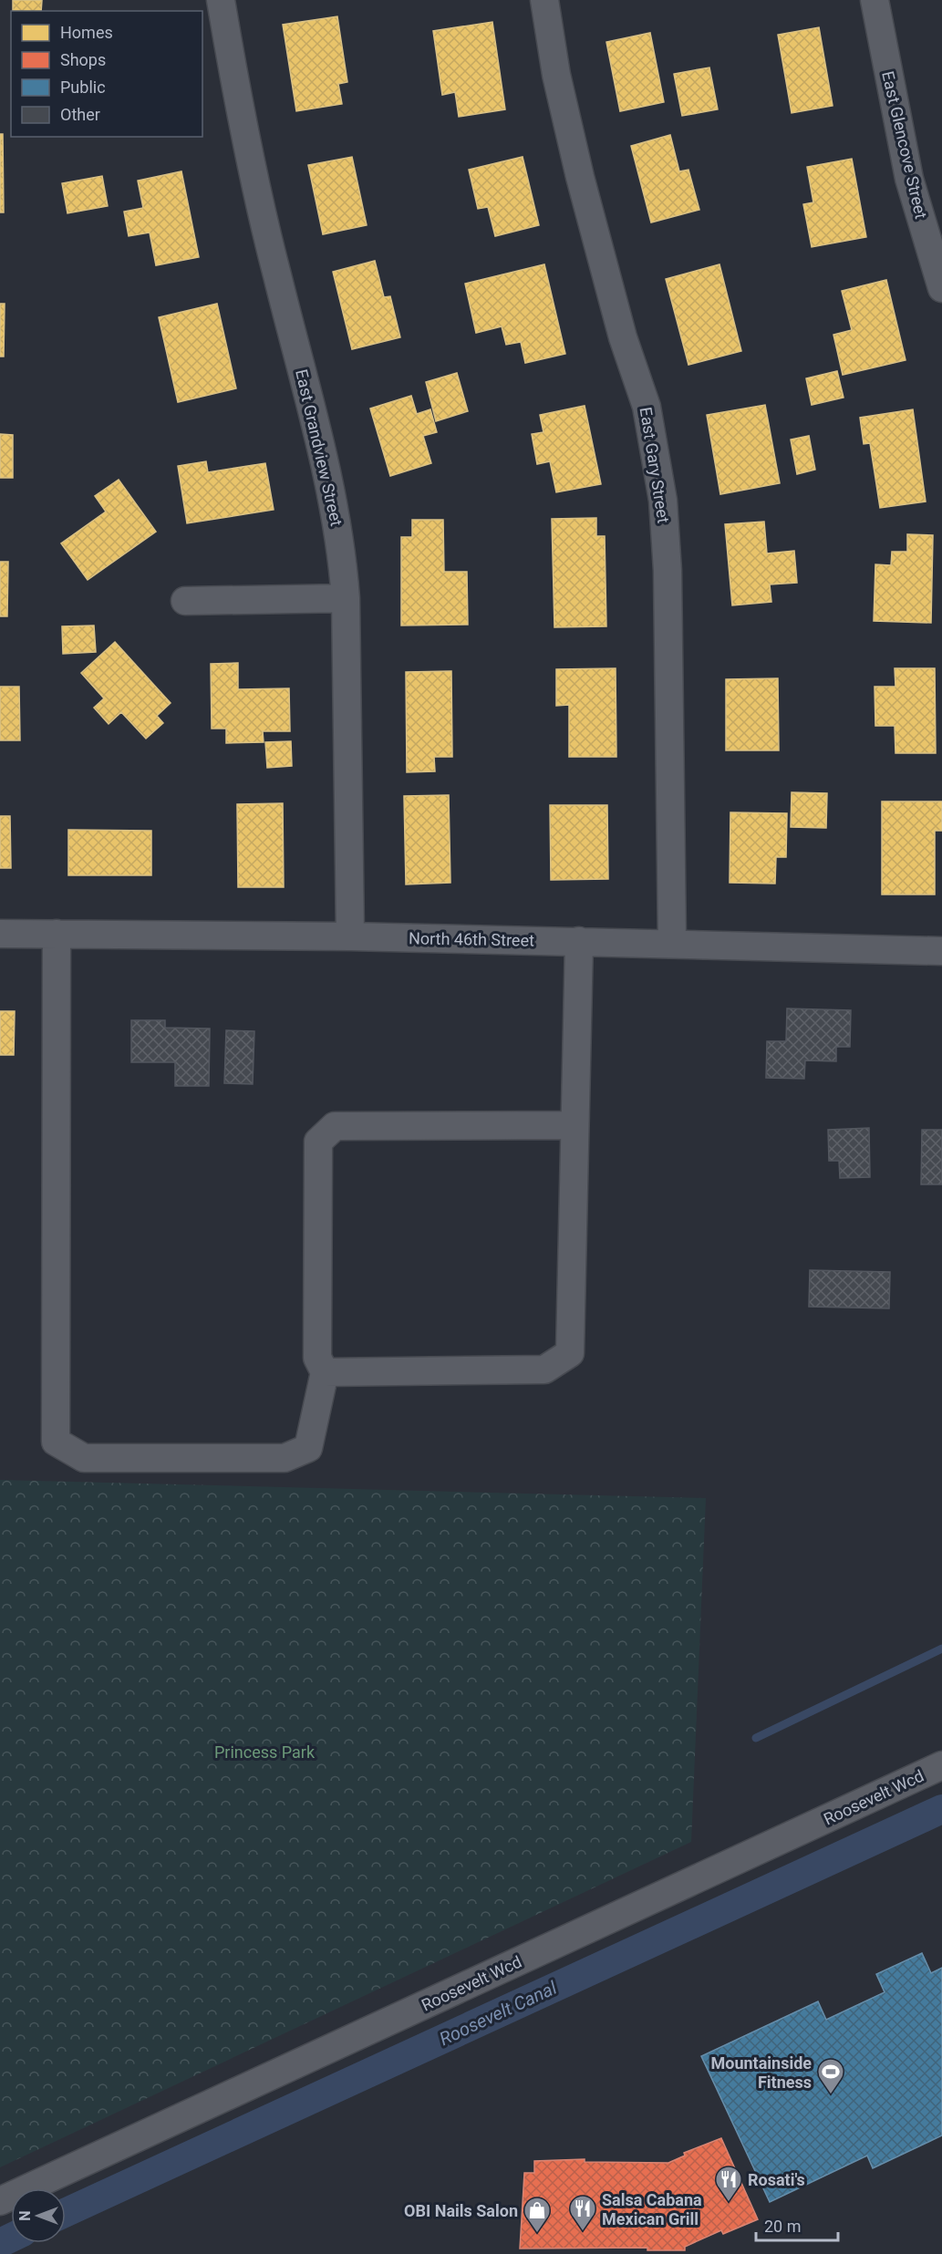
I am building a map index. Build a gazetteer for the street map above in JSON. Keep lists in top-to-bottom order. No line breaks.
{"streets":{"street":["East Glencove Street","East Grandview Street","East Gary Street","North 46th Street","Roosevelt Wcd"]},"crossings":[["East Grandview Street","North 46th Street"],["East Gary Street","North 46th Street"]],"water":["Roosevelt Canal"],"parks":["Princess Park"],"places":{"sports":["Mountainside Fitness"],"restaurant":["Rosati's","Salsa Cabana Mexican Grill"],"shop":["OBI Nails Salon"]},"legend":["Homes","Shops","Public","Other"],"scale_bar":"20 m","north":"left"}
